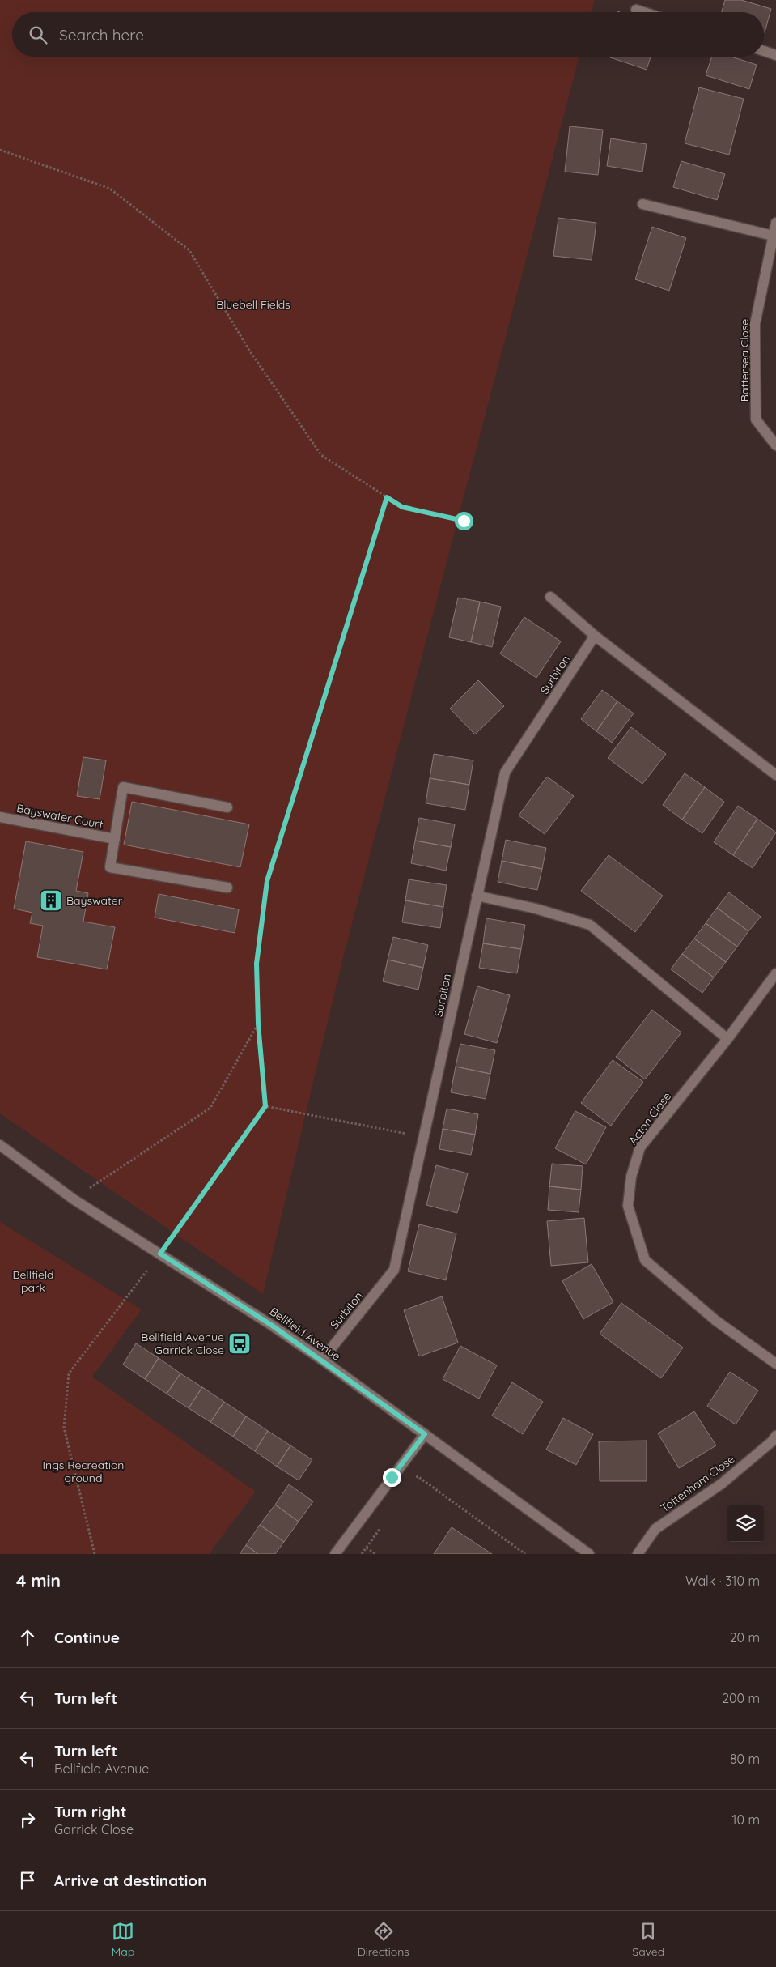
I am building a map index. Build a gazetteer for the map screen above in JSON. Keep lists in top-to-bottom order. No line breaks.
{"streets":{"street":["Battersea Close","Surbiton","Bayswater Court","Acton Close","Bellfield Avenue","Tottenham Close"]},"crossings":[["Surbiton","Bellfield Avenue"]],"parks":["Bluebell Fields","Bellfield park","Ings Recreation ground"],"places":{"building":["Bayswater"],"bus stop":["Bellfield Avenue Garrick Close"]},"page":{"search":"Search here","heading":["4 min","Walk · 310 m"],"list":[["Continue","20 m"],["Turn left","200 m"],["Turn left","Bellfield Avenue","80 m"],["Turn right","Garrick Close","10 m"],"Arrive at destination"],"nav":["Map","Directions","Saved"]}}
